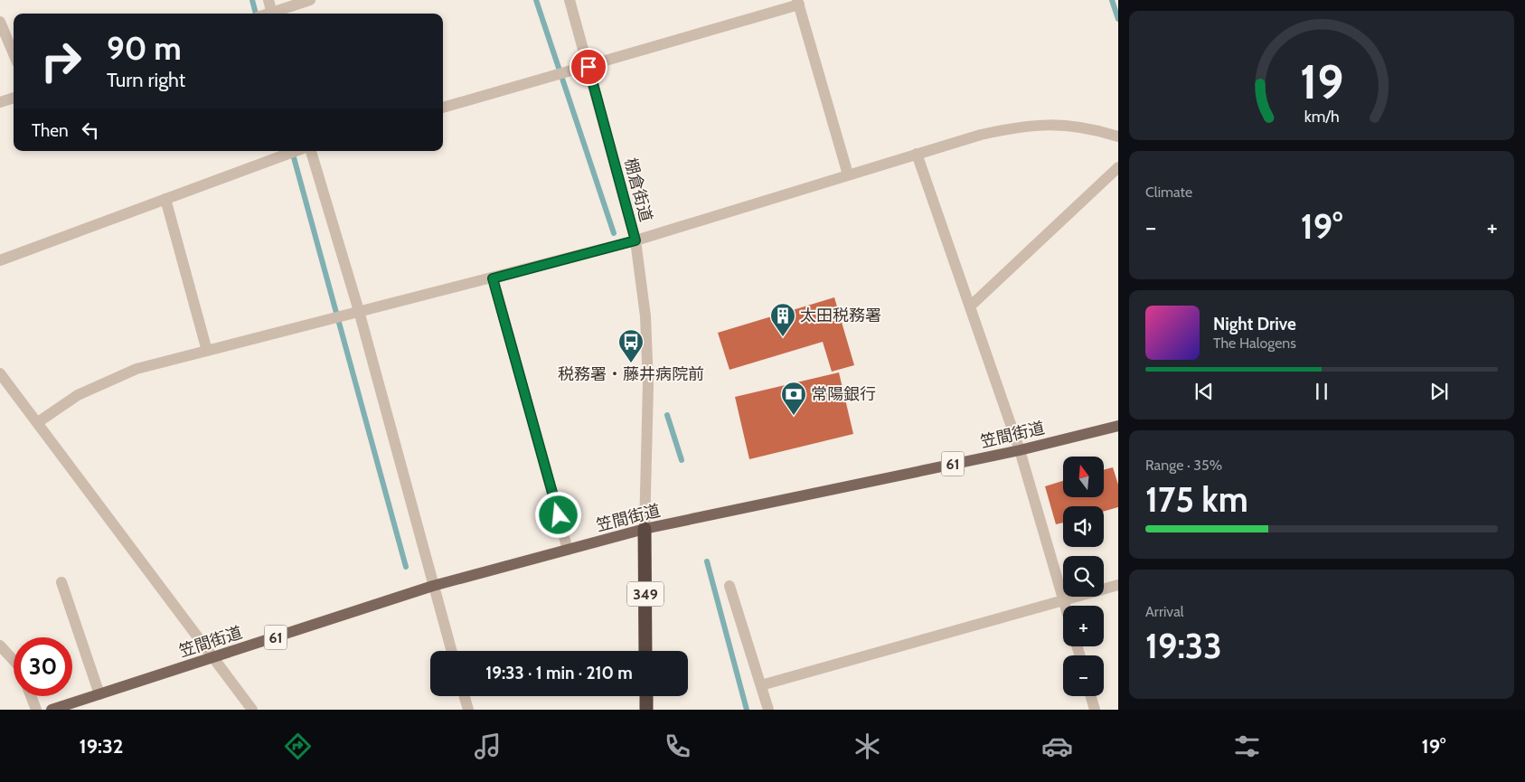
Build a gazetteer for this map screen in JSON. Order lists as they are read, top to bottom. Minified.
{"streets":{"highway":["349"],"main road":["笠間街道","61"],"street":["棚倉街道"]},"crossings":[["棚倉街道","笠間街道"],["棚倉街道","349"],["笠間街道","349"]],"places":{"building":["太田税務署"],"bus stop":["税務署・藤井病院前"],"bank":["常陽銀行"]},"north":"top","page":{"turn":["90 m","Turn right"],"then":"Then","tile":["Climate",["Range · 35%","175 km"],["Arrival","19:33"]],"heat":["−","19°","+"],"song":["Night Drive","The Halogens"],"map_buttons":["+","−"],"limit":"30","trip":"19:33 · 1 min · 210 m","tabs":["19:32","19°"],"gauge":["19","km/h"]}}
